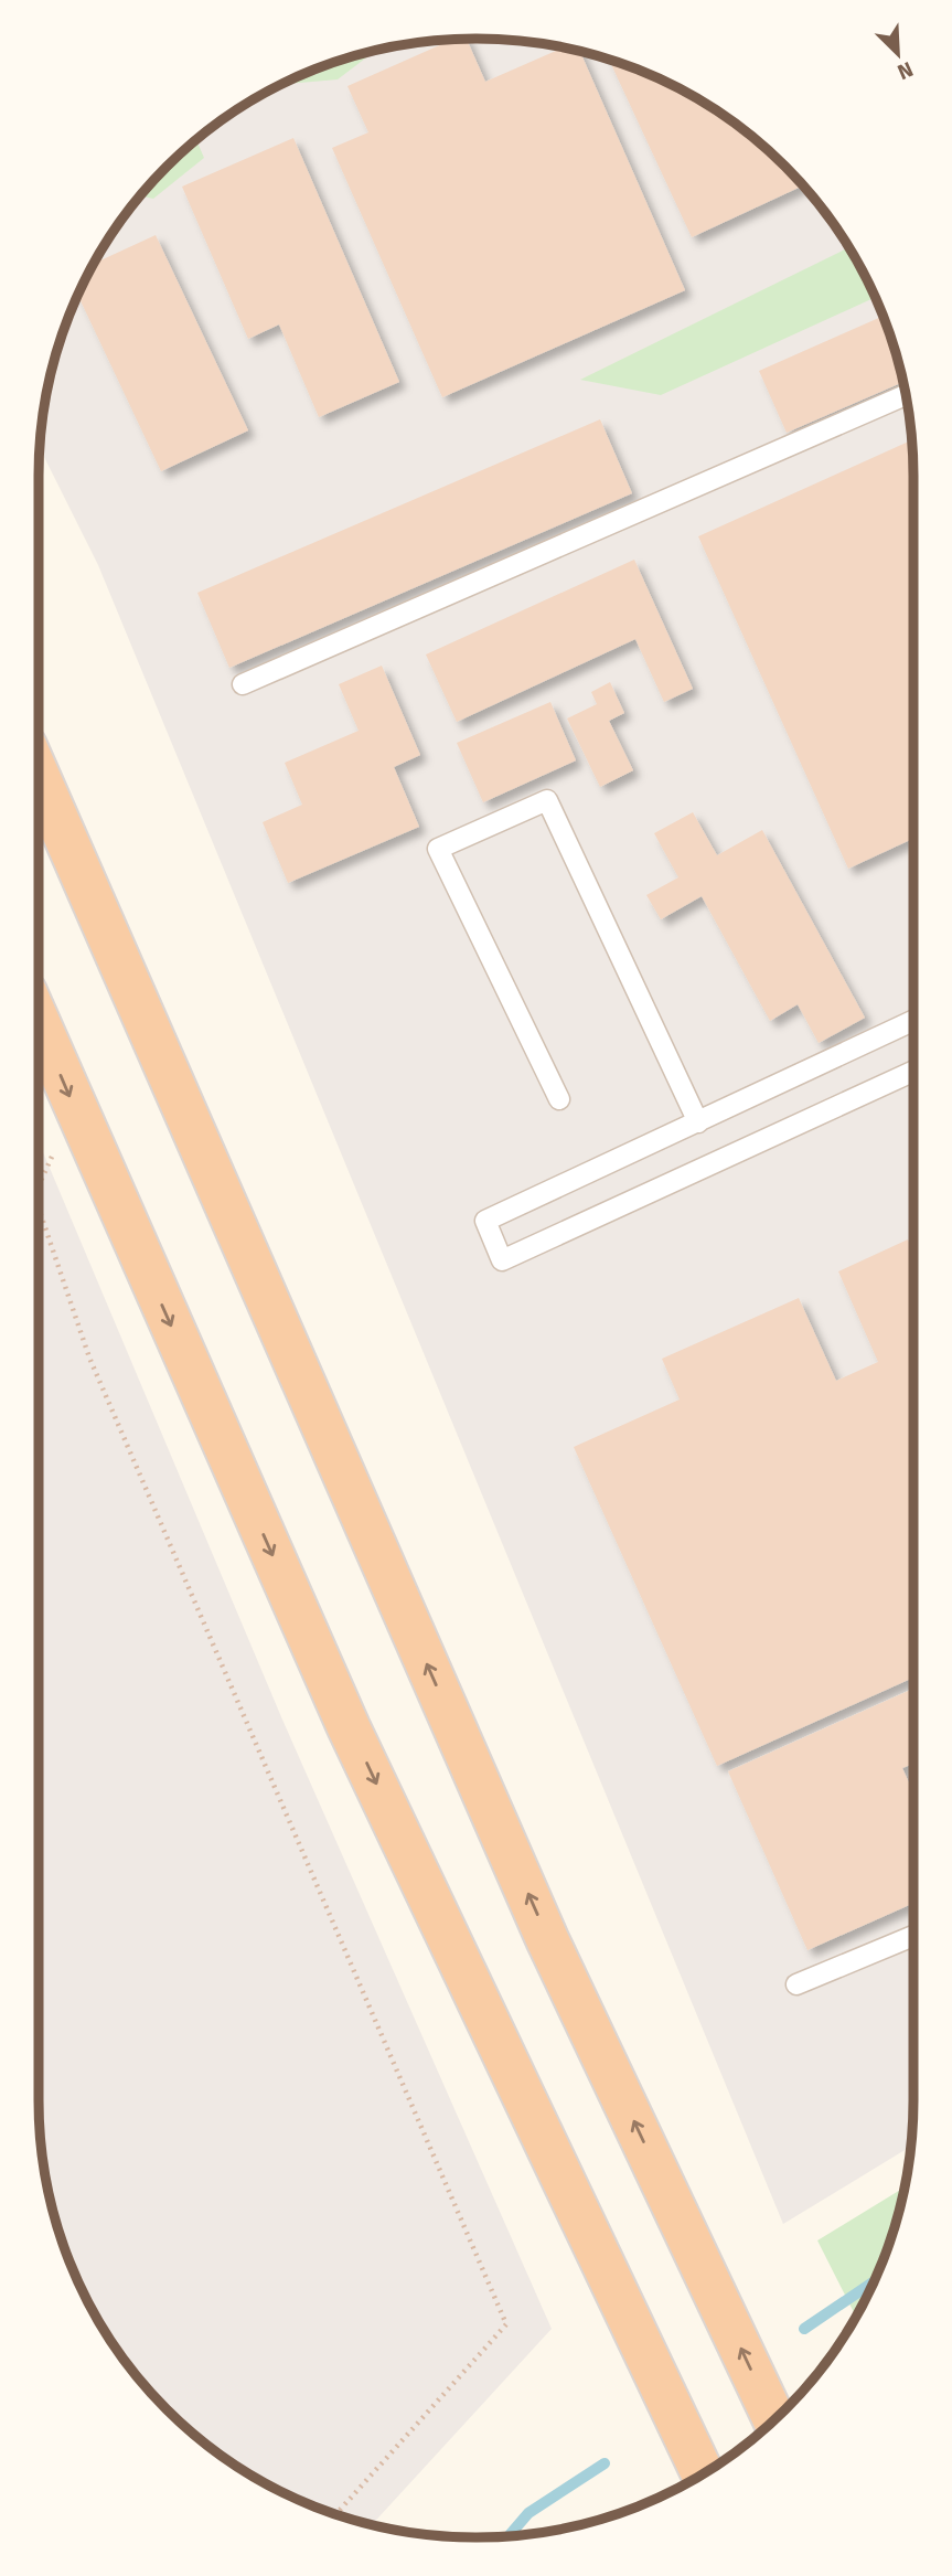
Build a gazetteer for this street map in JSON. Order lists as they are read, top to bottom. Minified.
{"north":"bottom right"}
